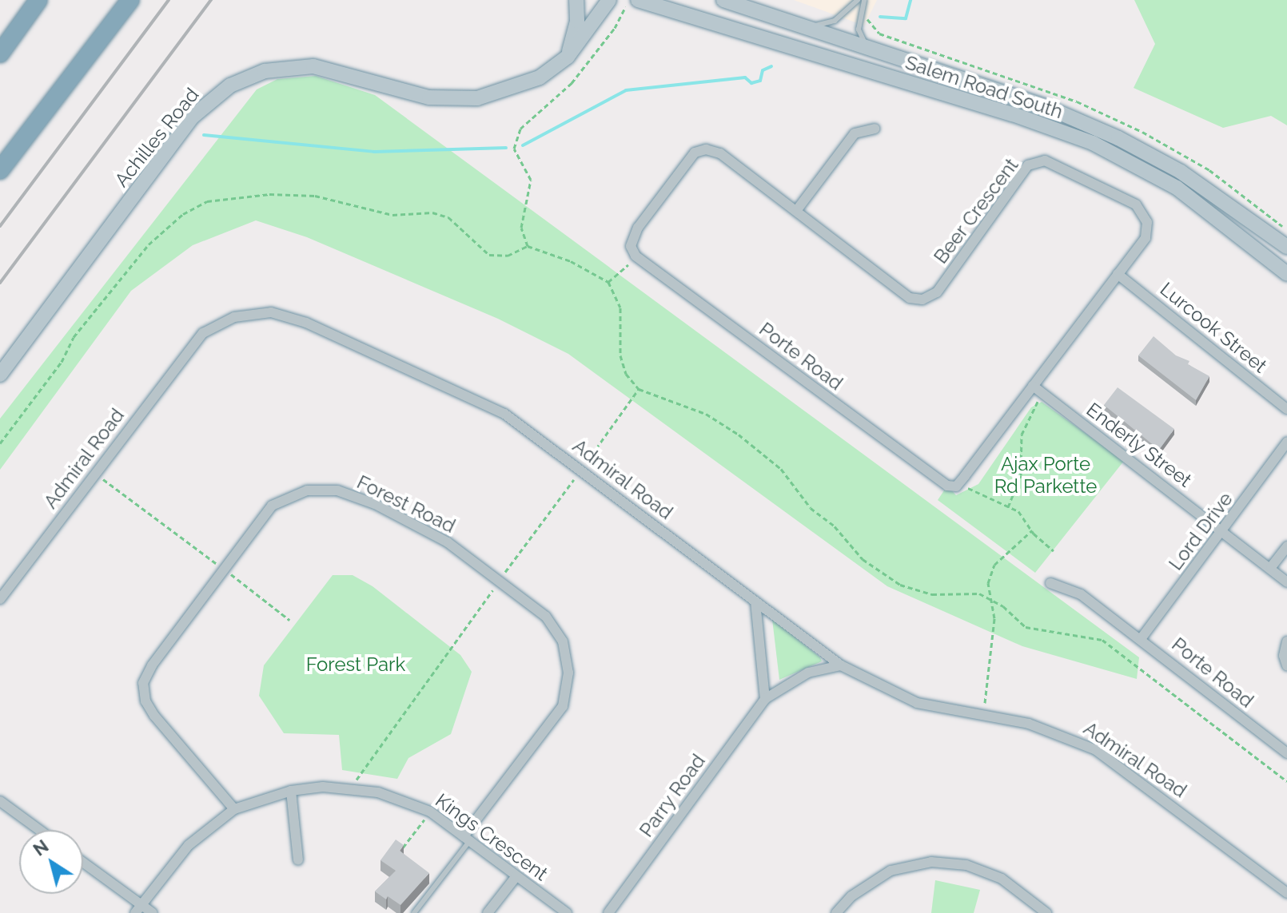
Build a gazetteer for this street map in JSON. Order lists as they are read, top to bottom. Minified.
{"streets":{"main road":["Salem Road South","Achilles Road"],"street":["Beer Crescent","Lurcook Street","Porte Road","Enderly Street","Admiral Road","Forest Road","Lord Drive","Parry Road","Kings Crescent"]},"crossings":[["Beer Crescent","Lurcook Street"],["Beer Crescent","Porte Road"],["Beer Crescent","Enderly Street"],["Porte Road","Lord Drive"],["Enderly Street","Lord Drive"],["Admiral Road","Parry Road"],["Forest Road","Kings Crescent"]],"parks":["Ajax Porte Rd Parkette","Forest Park"],"north":"top left"}
